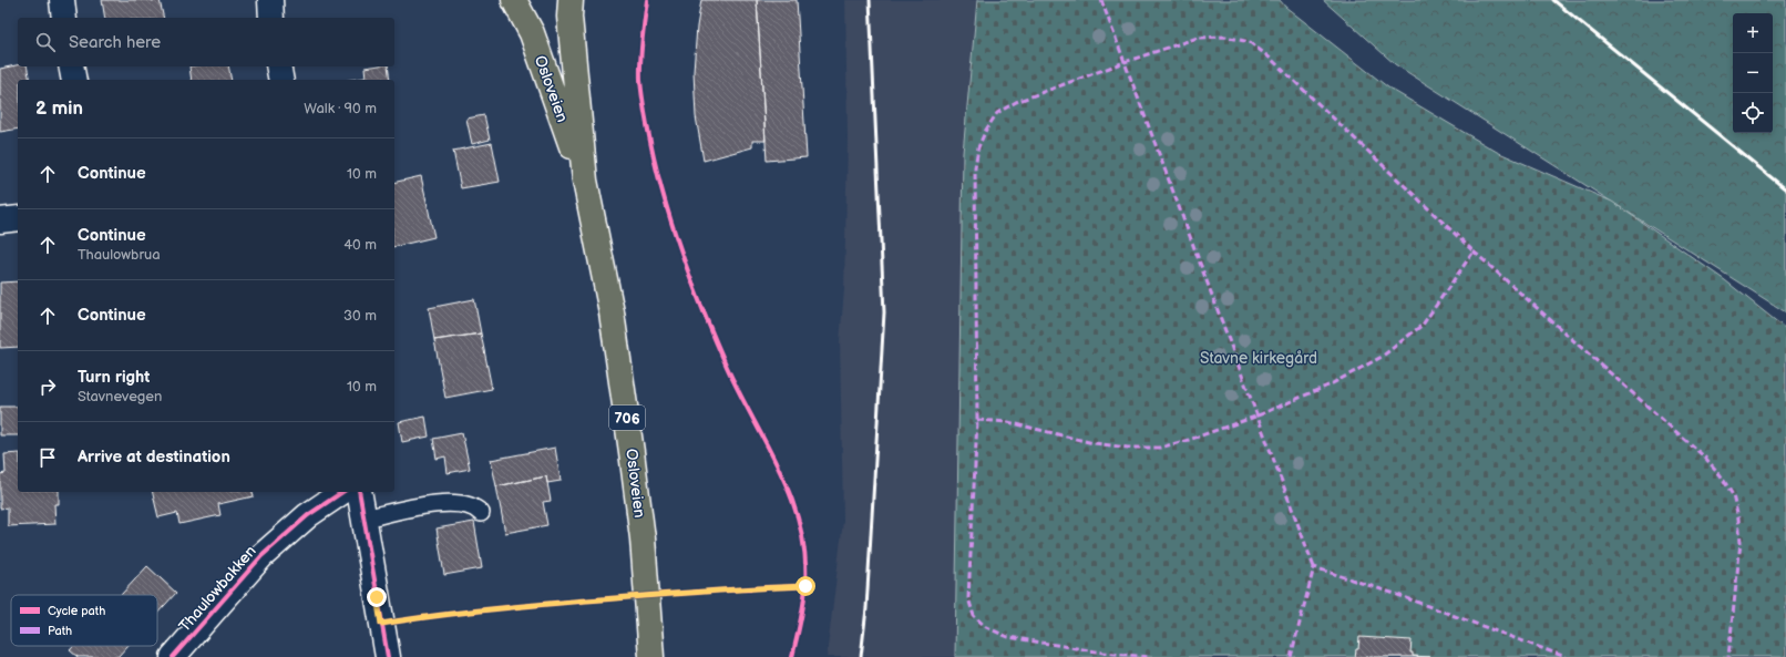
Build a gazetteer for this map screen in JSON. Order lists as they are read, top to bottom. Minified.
{"streets":{"highway":["Osloveien","706"],"street":["Thaulowbakken"]},"parks":["Stavne kirkegård"],"legend":["Cycle path","Path"],"page":{"map_buttons":["+","−"],"search":"Search here","heading":["2 min","Walk · 90 m"],"list":[["Continue","10 m"],["Continue","Thaulowbrua","40 m"],["Continue","30 m"],["Turn right","Stavnevegen","10 m"],"Arrive at destination"]}}
